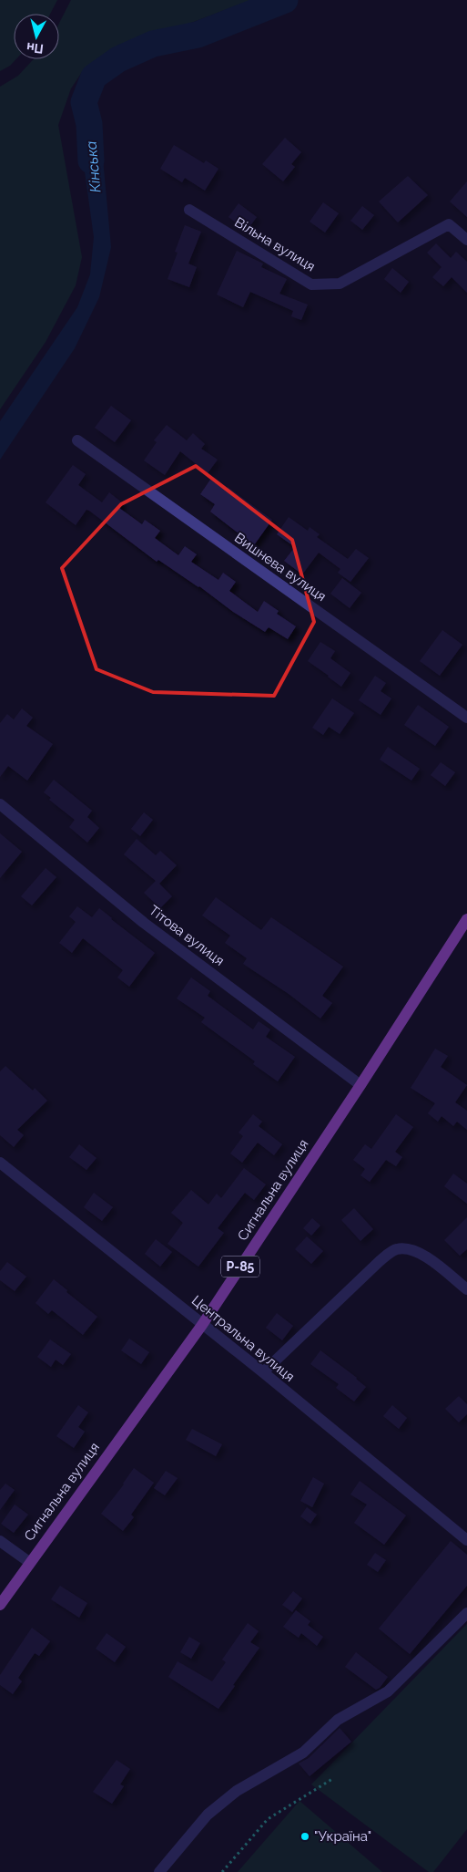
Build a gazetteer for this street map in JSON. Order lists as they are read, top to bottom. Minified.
{"streets":{"main road":["Сигнальна вулиця","Р-85"],"street":["Вільна вулиця","Вишнева вулиця","Тітова вулиця","Центральна вулиця"]},"crossings":[["Тітова вулиця","Сигнальна вулиця"],["Сигнальна вулиця","Центральна вулиця"]],"water":["Кінська"],"places":["\"Україна\""],"north":"bottom"}
